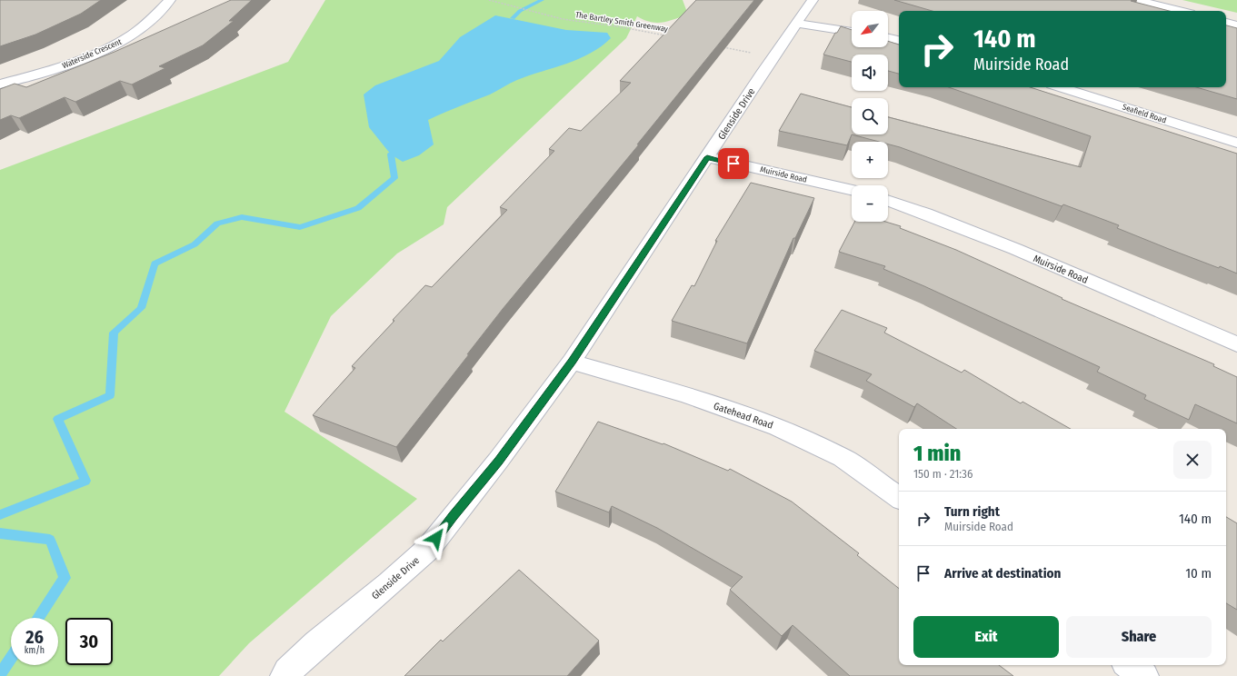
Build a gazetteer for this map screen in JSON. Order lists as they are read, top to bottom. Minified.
{"streets":{"street":["Waterside Crescent","Glenside Drive","Seafield Road","Muirside Road","Gatehead Road"],"path":["The Bartley Smith Greenway"]},"crossings":[["Glenside Drive","Muirside Road"],["Glenside Drive","Gatehead Road"]],"north":"bottom left","page":{"map_buttons":["+","−"],"turn":["140 m","Muirside Road"],"heading":["1 min","150 m · 21:36"],"list":[{"name":"Turn right","note":"Muirside Road","value":"140 m"},{"name":"Arrive at destination","value":"10 m"}],"buttons":["Exit","Share"],"speed":"26 km/h","limit":"30"}}
